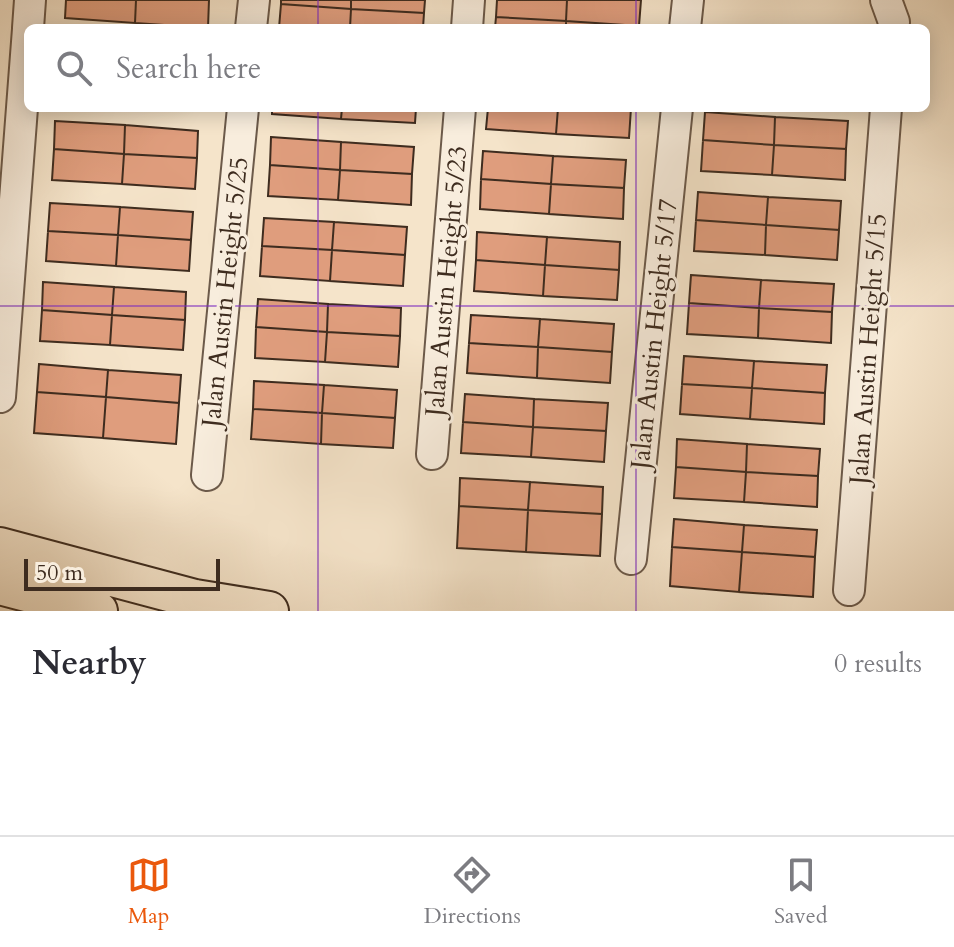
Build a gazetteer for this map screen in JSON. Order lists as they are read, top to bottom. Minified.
{"streets":{"street":["Jalan Austin Height 5/23","Jalan Austin Height 5/25","Jalan Austin Height 5/17","Jalan Austin Height 5/15"]},"scale_bar":"50 m","page":{"search":"Search here","scale":"50 m","heading":["Nearby","0 results"],"nav":["Map","Directions","Saved"]}}
